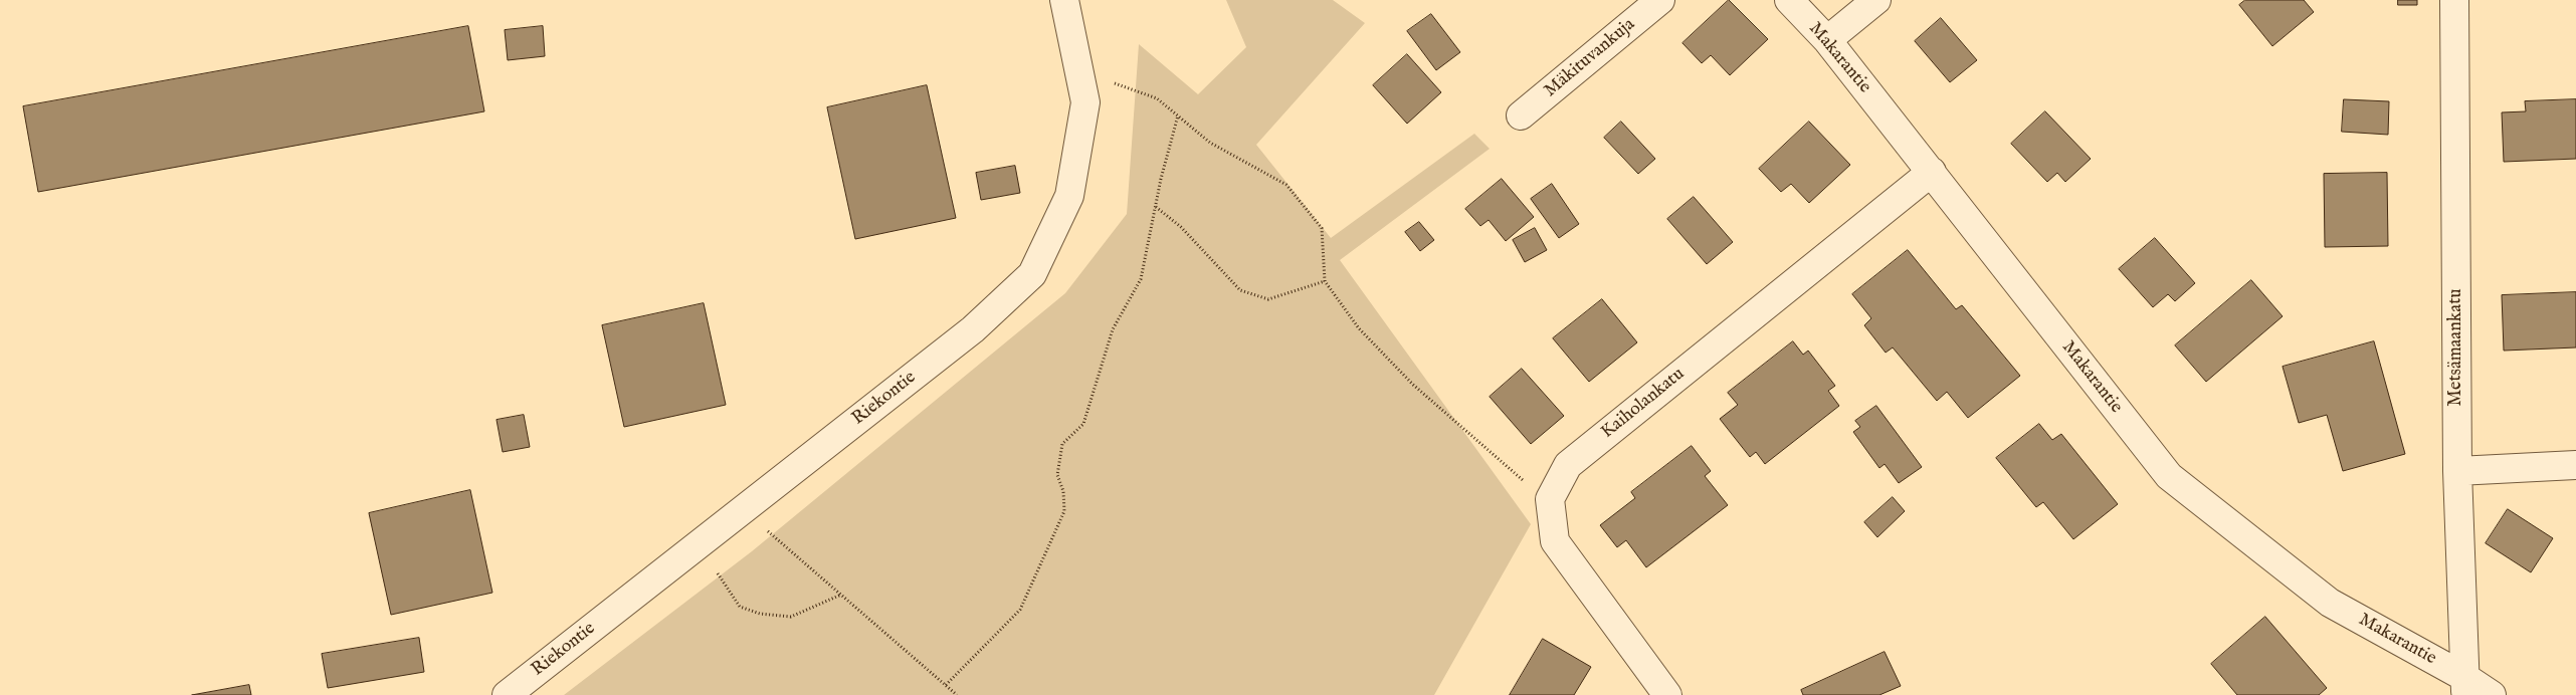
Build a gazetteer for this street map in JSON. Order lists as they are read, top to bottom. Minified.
{"streets":{"street":["Mäkituvankuja","Makarantie","Metsämaankatu","Riekontie","Kaiholankatu"]},"crossings":[["Makarantie","Metsämaankatu"],["Makarantie","Kaiholankatu"]]}
